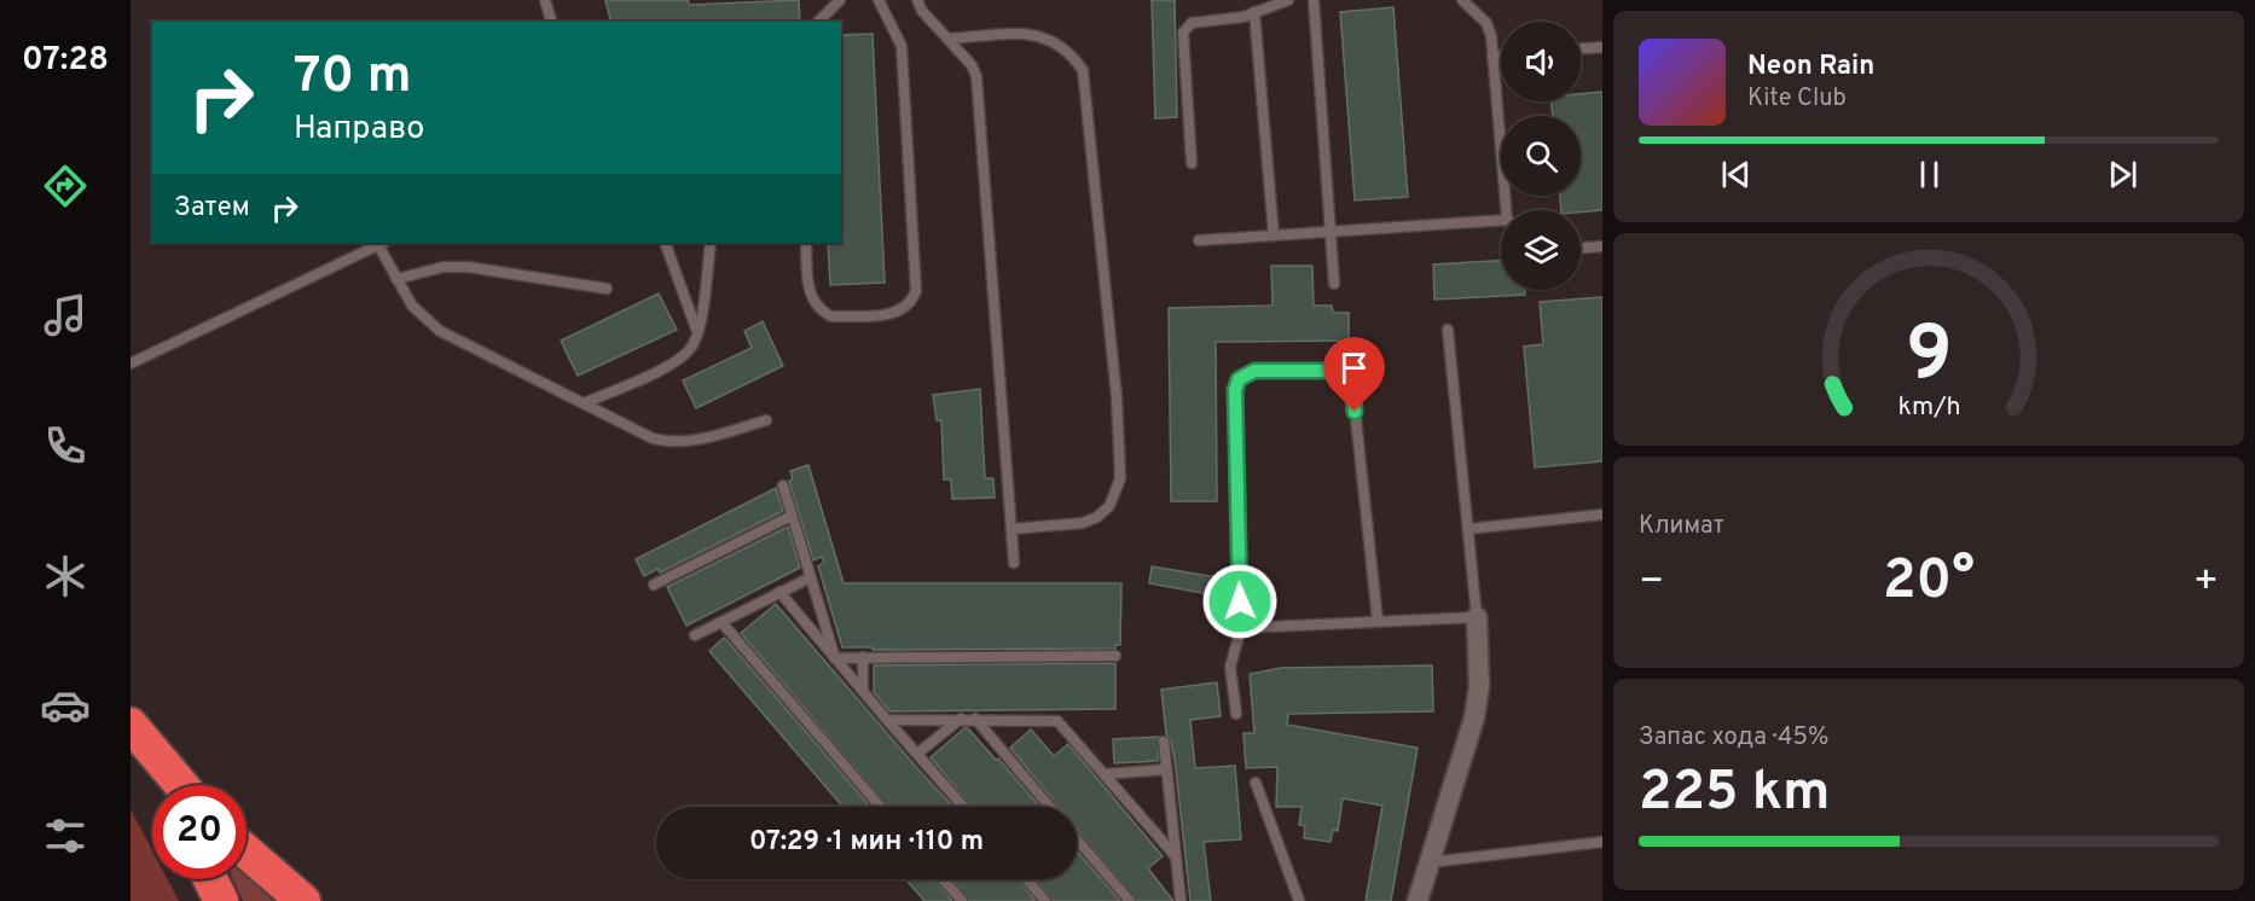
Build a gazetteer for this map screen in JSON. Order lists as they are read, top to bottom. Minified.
{"page":{"tabs":"07:28","turn":["70 m","Направо"],"song":["Neon Rain","Kite Club"],"then":"Затем","tile":["Климат",["Запас хода · 45%","225 km"]],"heat":["−","20°","+"],"limit":"20","trip":"07:29 · 1 мин · 110 m","gauge":["9","km/h"]}}
